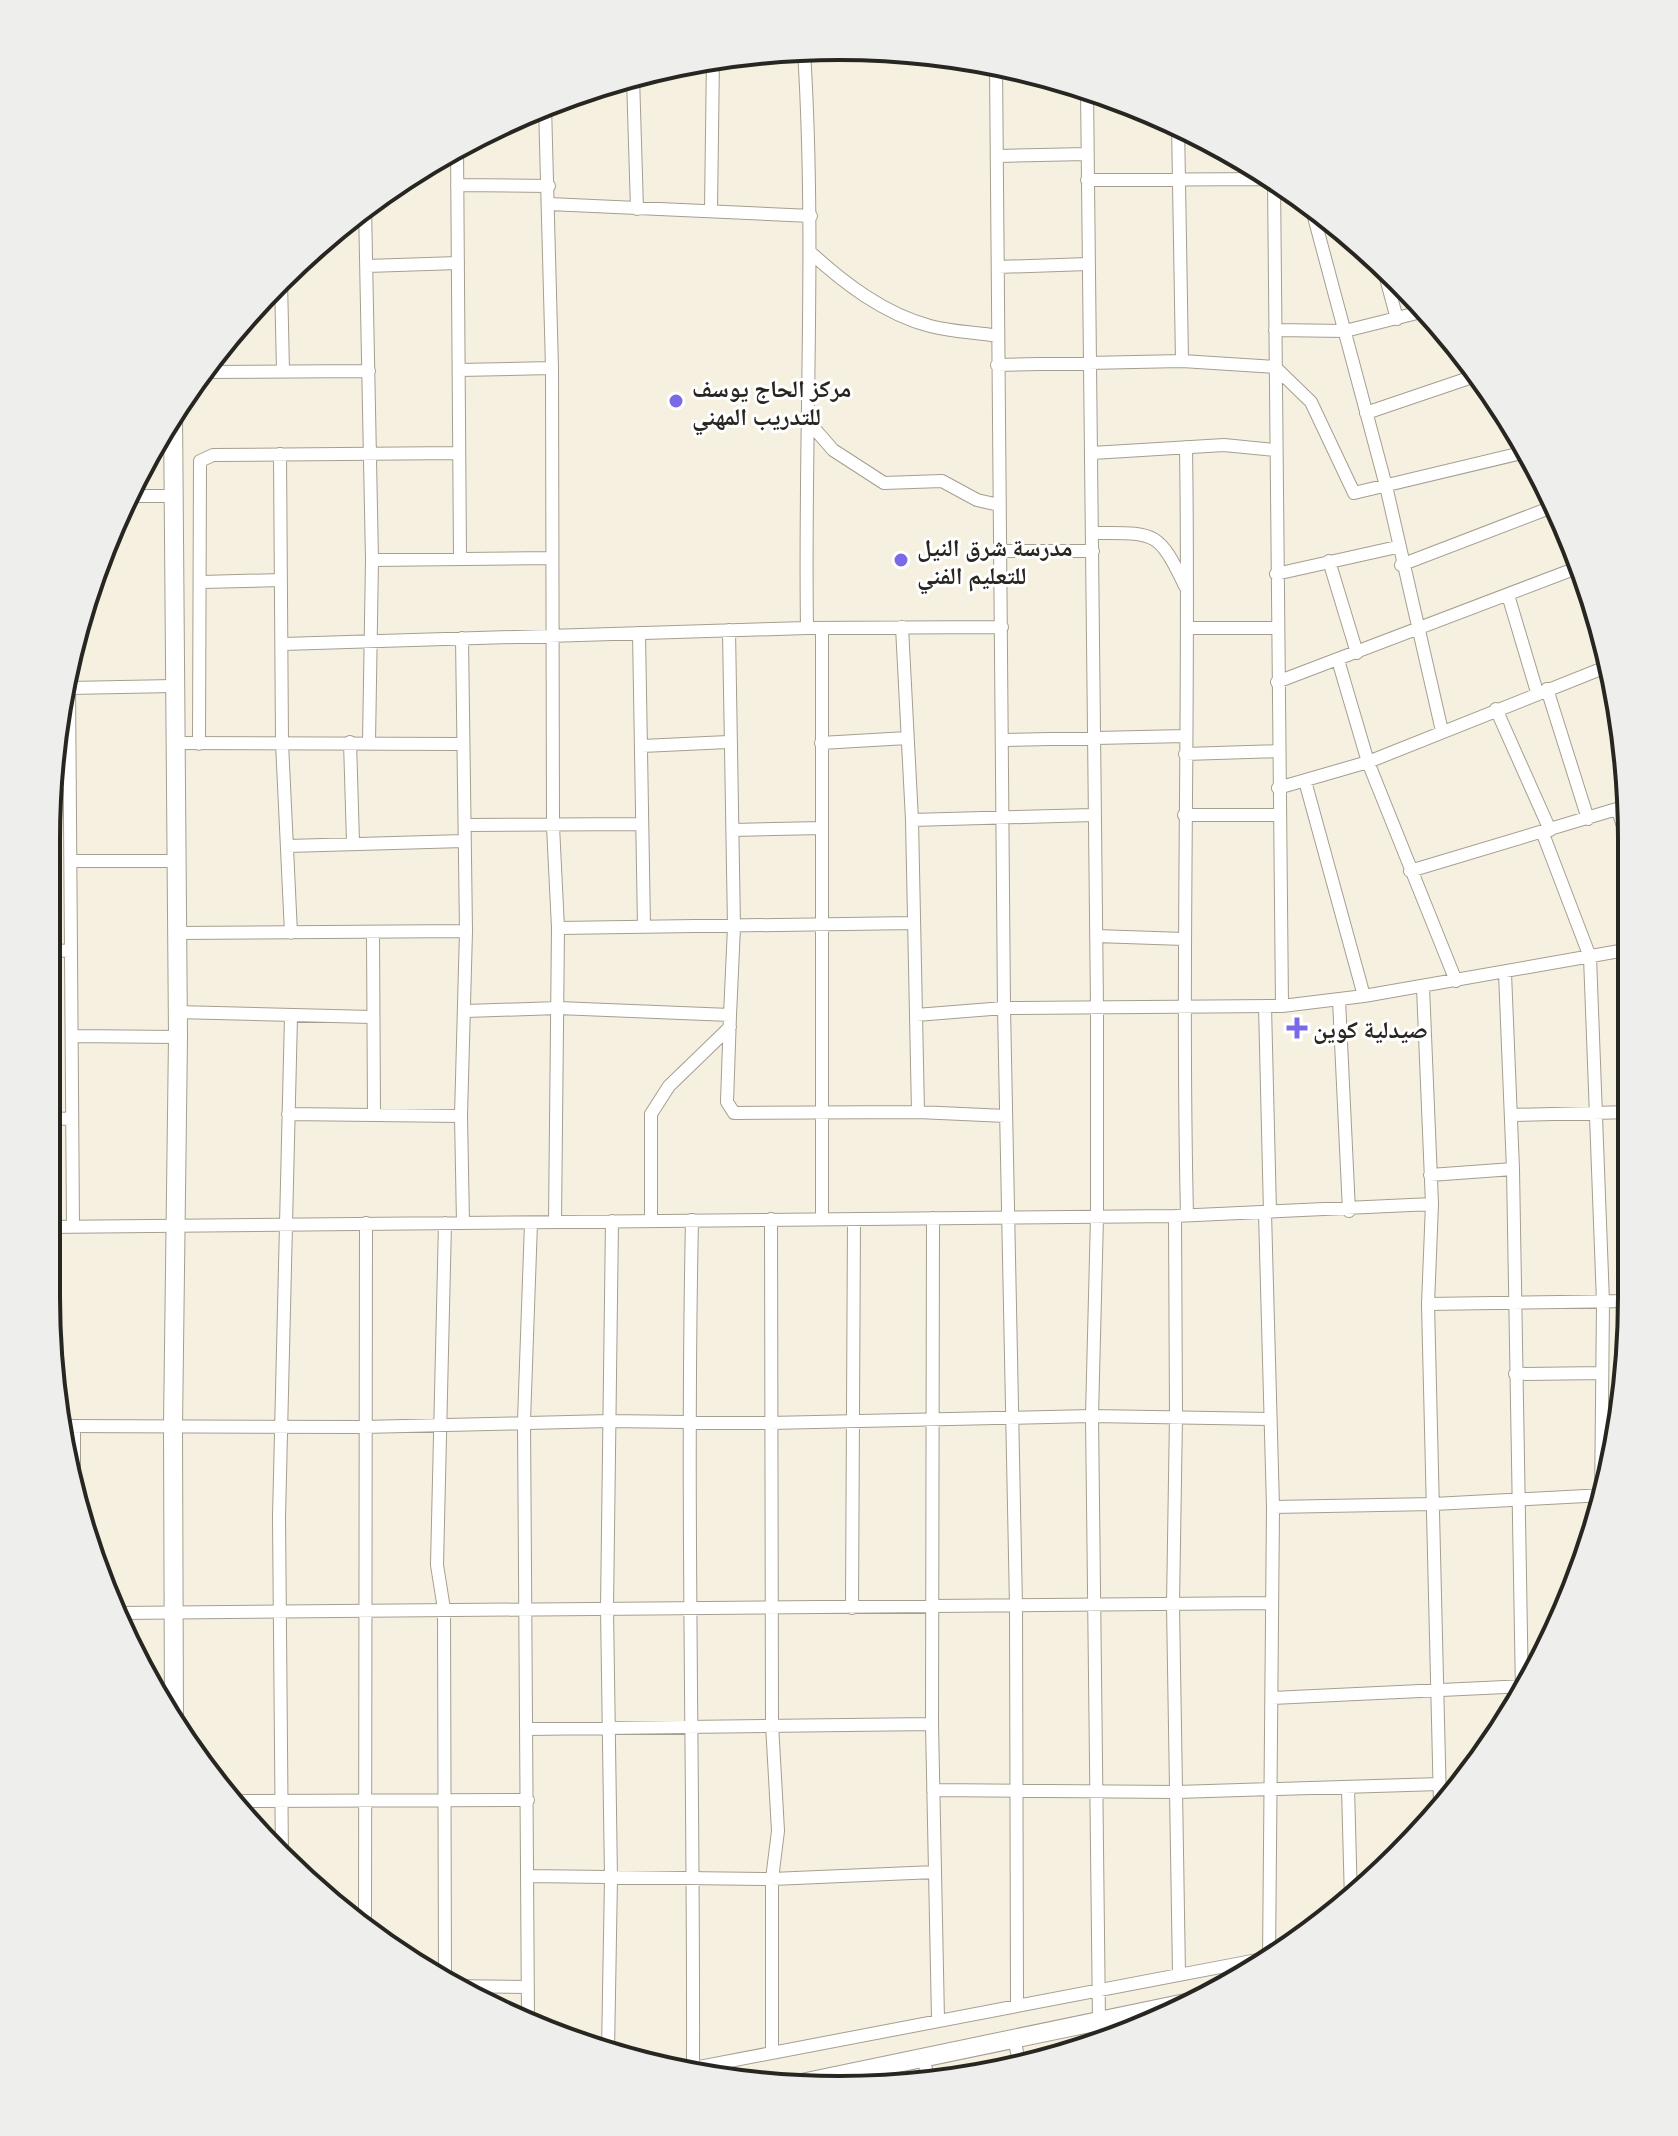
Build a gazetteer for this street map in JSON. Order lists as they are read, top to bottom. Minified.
{"places":{"other":["مركز الحاج يوسف للتدريب المهني","مدرسة شرق النيل للتعليم الفني"],"health":["صيدلية كوين"]}}
